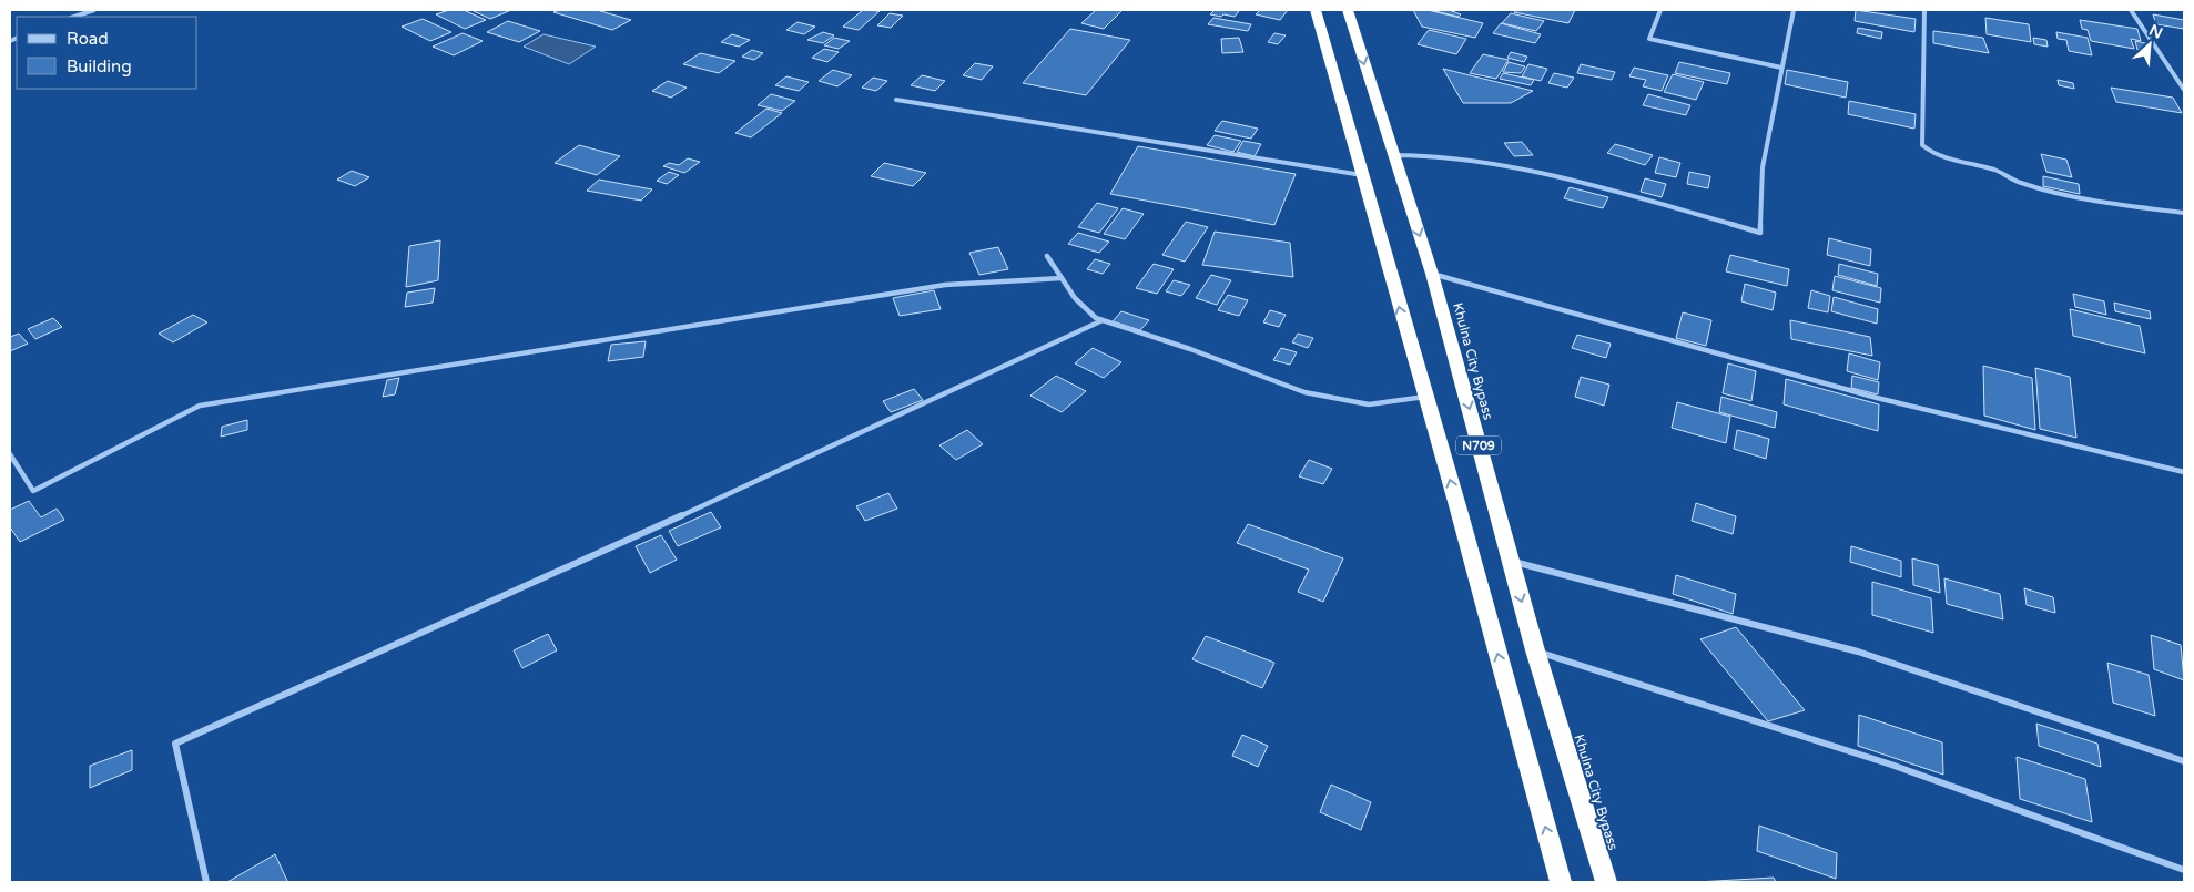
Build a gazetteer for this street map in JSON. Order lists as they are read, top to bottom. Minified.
{"streets":{"highway":["Khulna City Bypass","N709"]},"legend":["Road","Building"],"north":"top right"}
